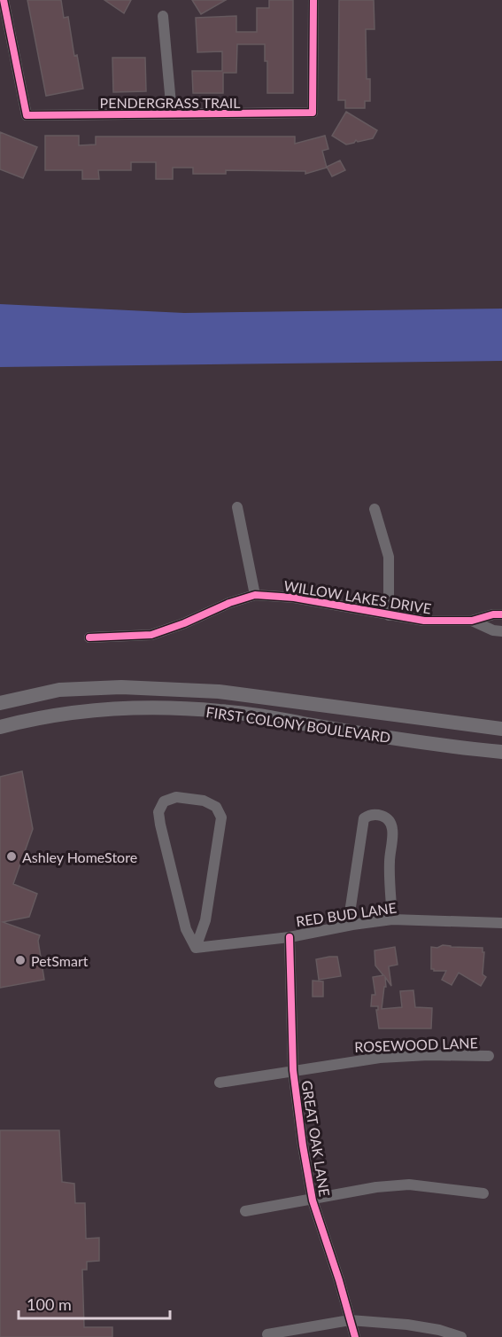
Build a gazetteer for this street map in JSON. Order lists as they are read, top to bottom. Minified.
{"streets":{"main road":["FIRST COLONY BOULEVARD"],"street":["PENDERGRASS TRAIL","WILLOW LAKES DRIVE","RED BUD LANE","ROSEWOOD LANE","GREAT OAK LANE"]},"crossings":[["RED BUD LANE","GREAT OAK LANE"],["ROSEWOOD LANE","GREAT OAK LANE"]],"places":["Ashley HomeStore","PetSmart"],"scale_bar":"100 m"}
